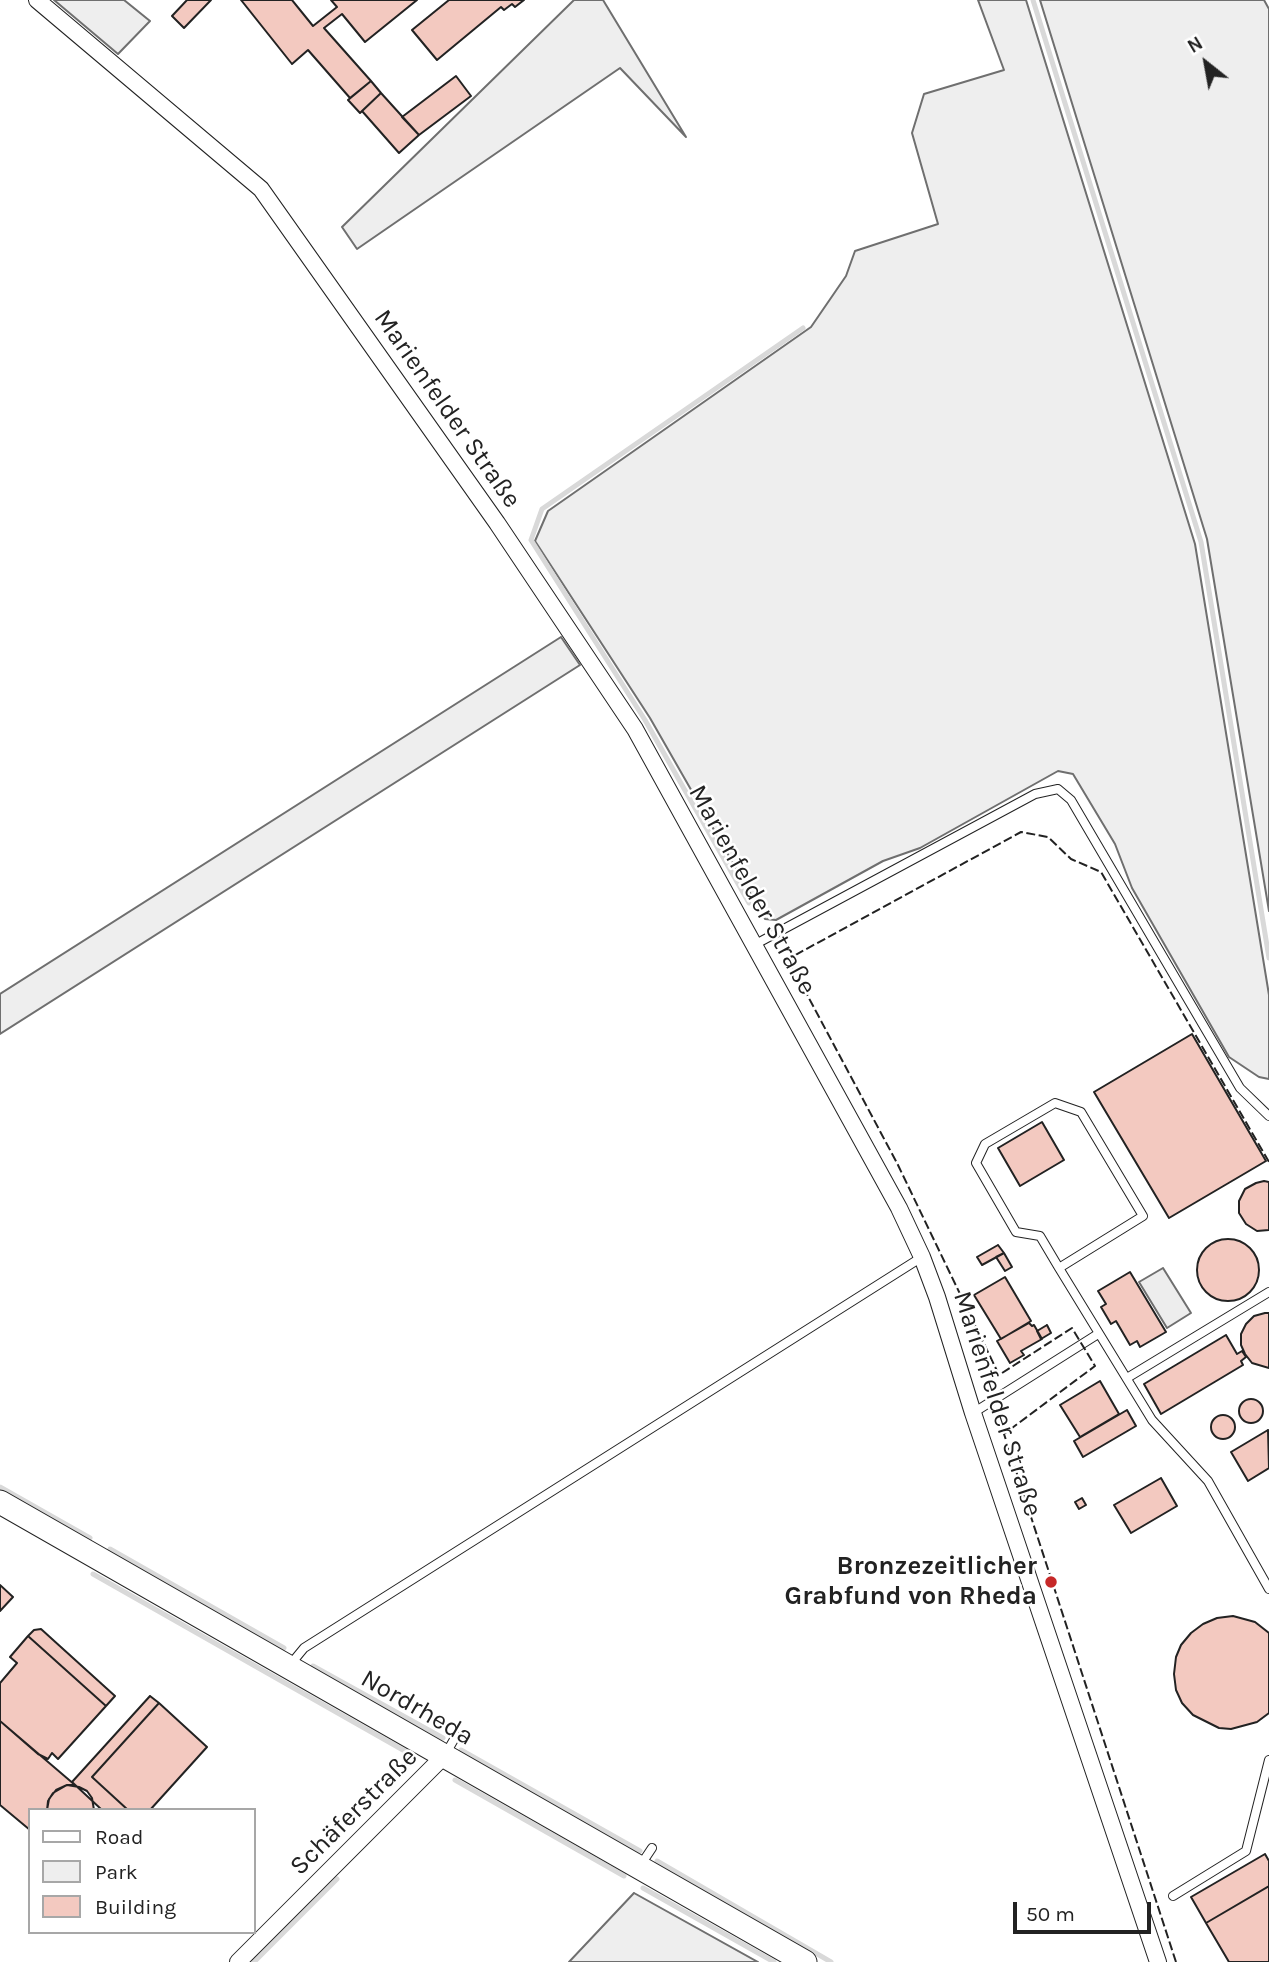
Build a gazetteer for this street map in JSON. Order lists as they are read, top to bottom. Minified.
{"streets":{"main road":["Nordrheda"],"street":["Marienfelder Straße","Schäferstraße"]},"crossings":[["Nordrheda","Schäferstraße"]],"places":["Bronzezeitlicher Grabfund von Rheda"],"legend":["Road","Park","Building"],"scale_bar":"50 m","north":"top left"}
